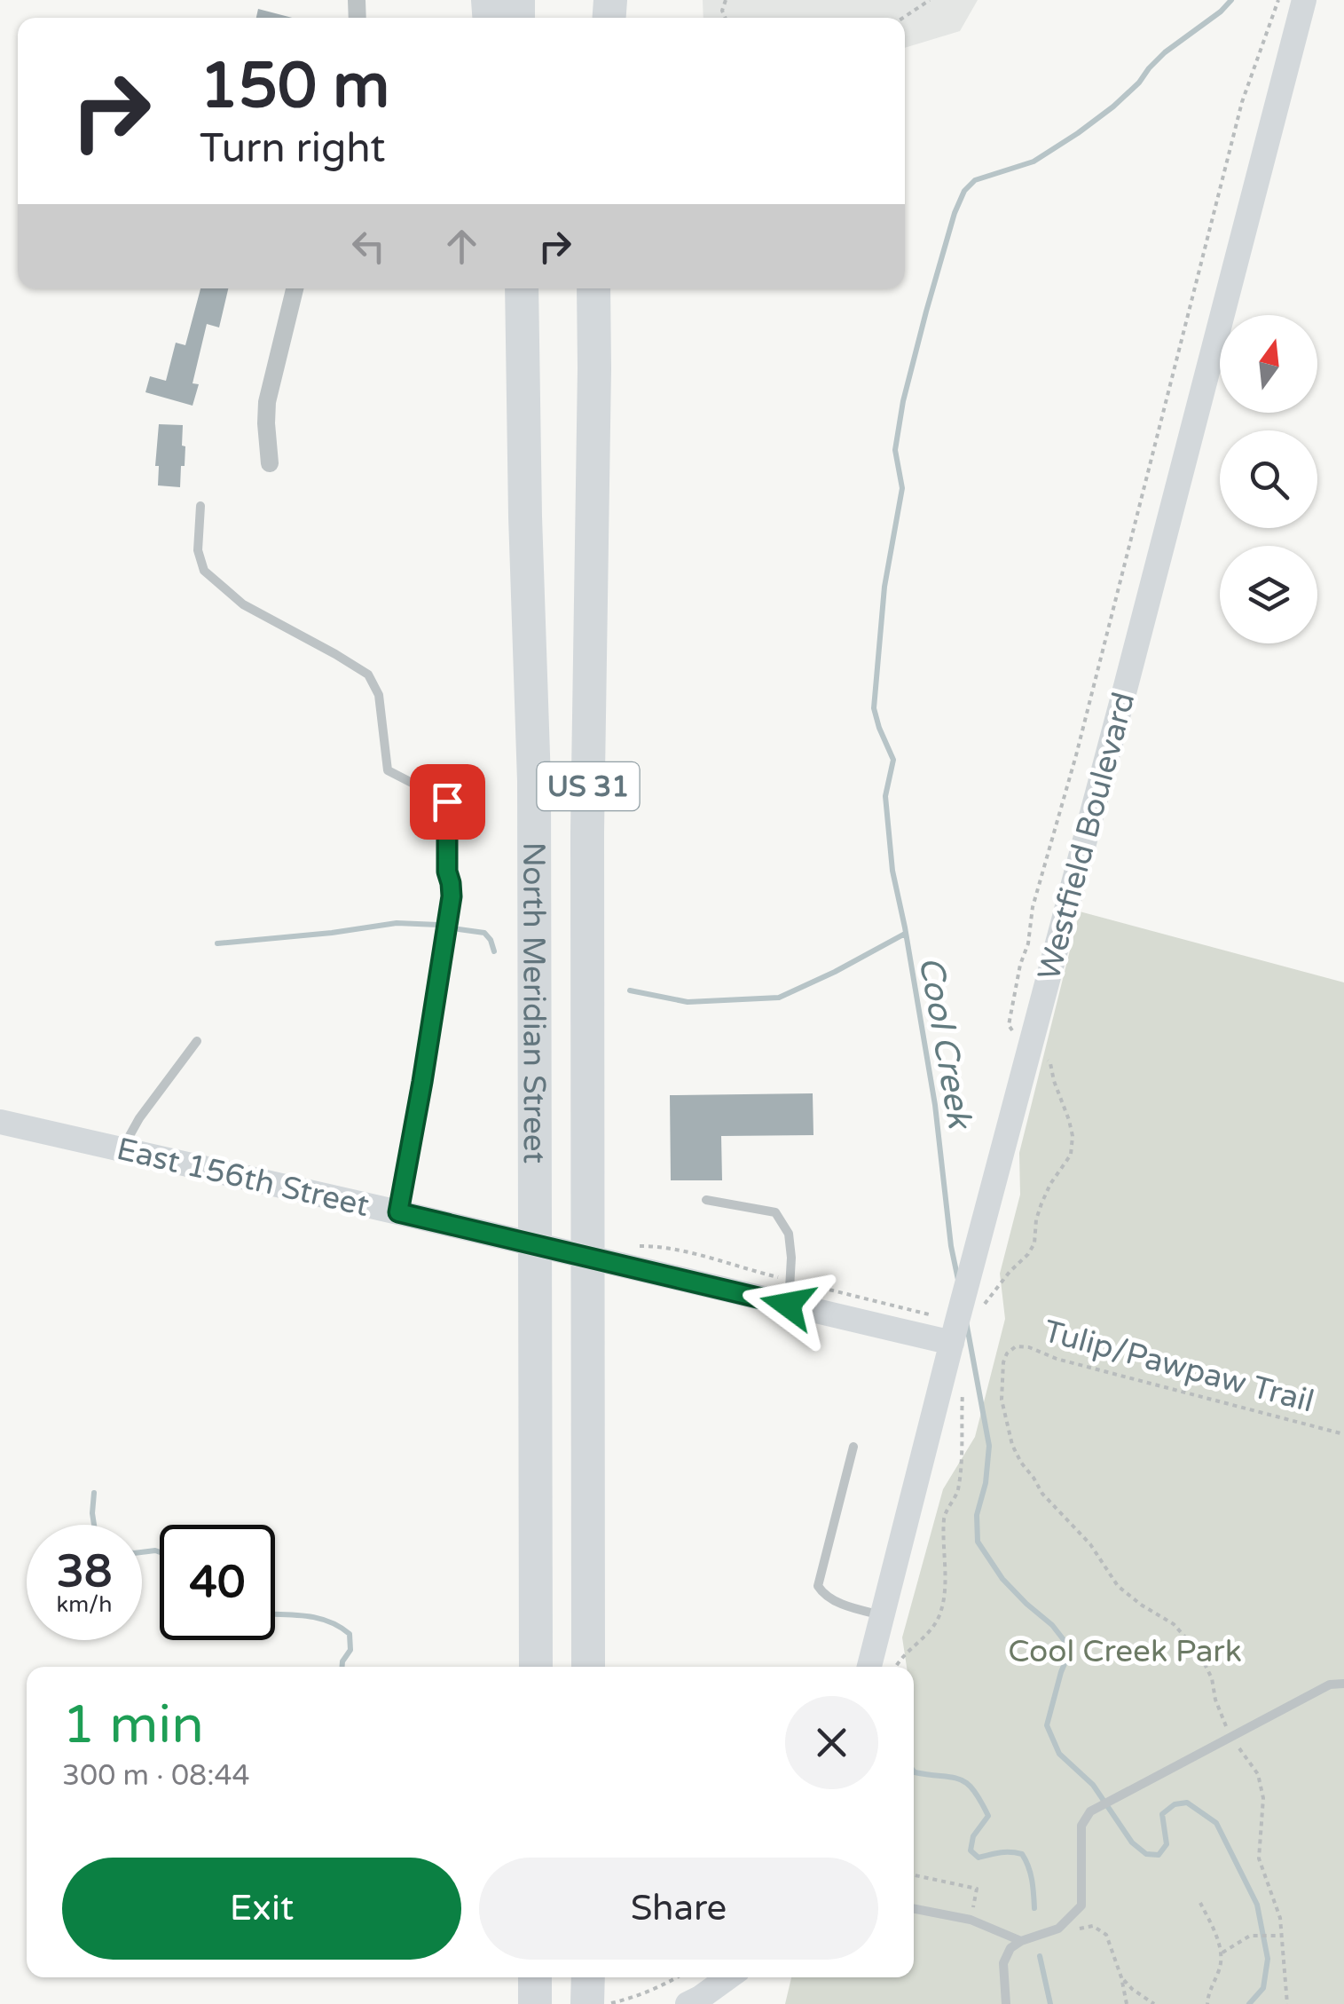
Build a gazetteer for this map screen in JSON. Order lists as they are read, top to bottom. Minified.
{"streets":{"highway":["US 31","North Meridian Street"],"street":["Westfield Boulevard","East 156th Street"],"path":["Tulip/Pawpaw Trail"]},"crossings":[["Westfield Boulevard","East 156th Street"]],"water":["Cool Creek"],"parks":["Cool Creek Park"],"north":"top","page":{"turn":["150 m","Turn right"],"speed":"38 km/h","limit":"40","heading":["1 min","300 m · 08:44"],"buttons":["Exit","Share"]}}
